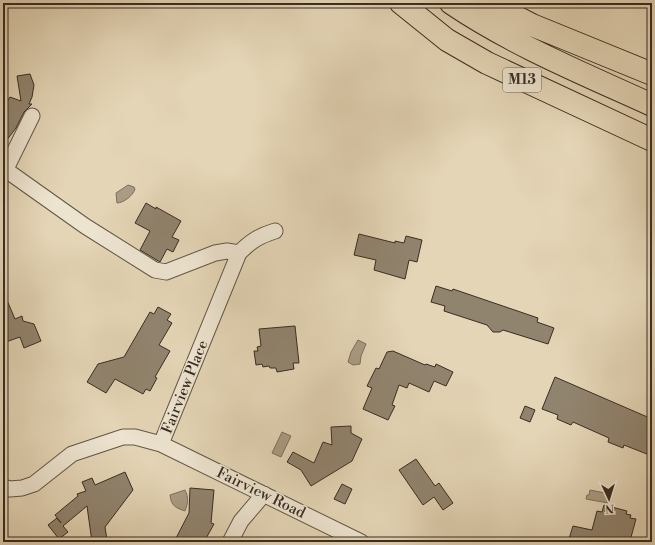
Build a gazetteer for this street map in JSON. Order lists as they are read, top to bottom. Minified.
{"streets":{"highway":["M13"],"street":["Fairview Place","Fairview Road"]},"crossings":[["Fairview Place","Fairview Road"]],"north":"bottom"}
